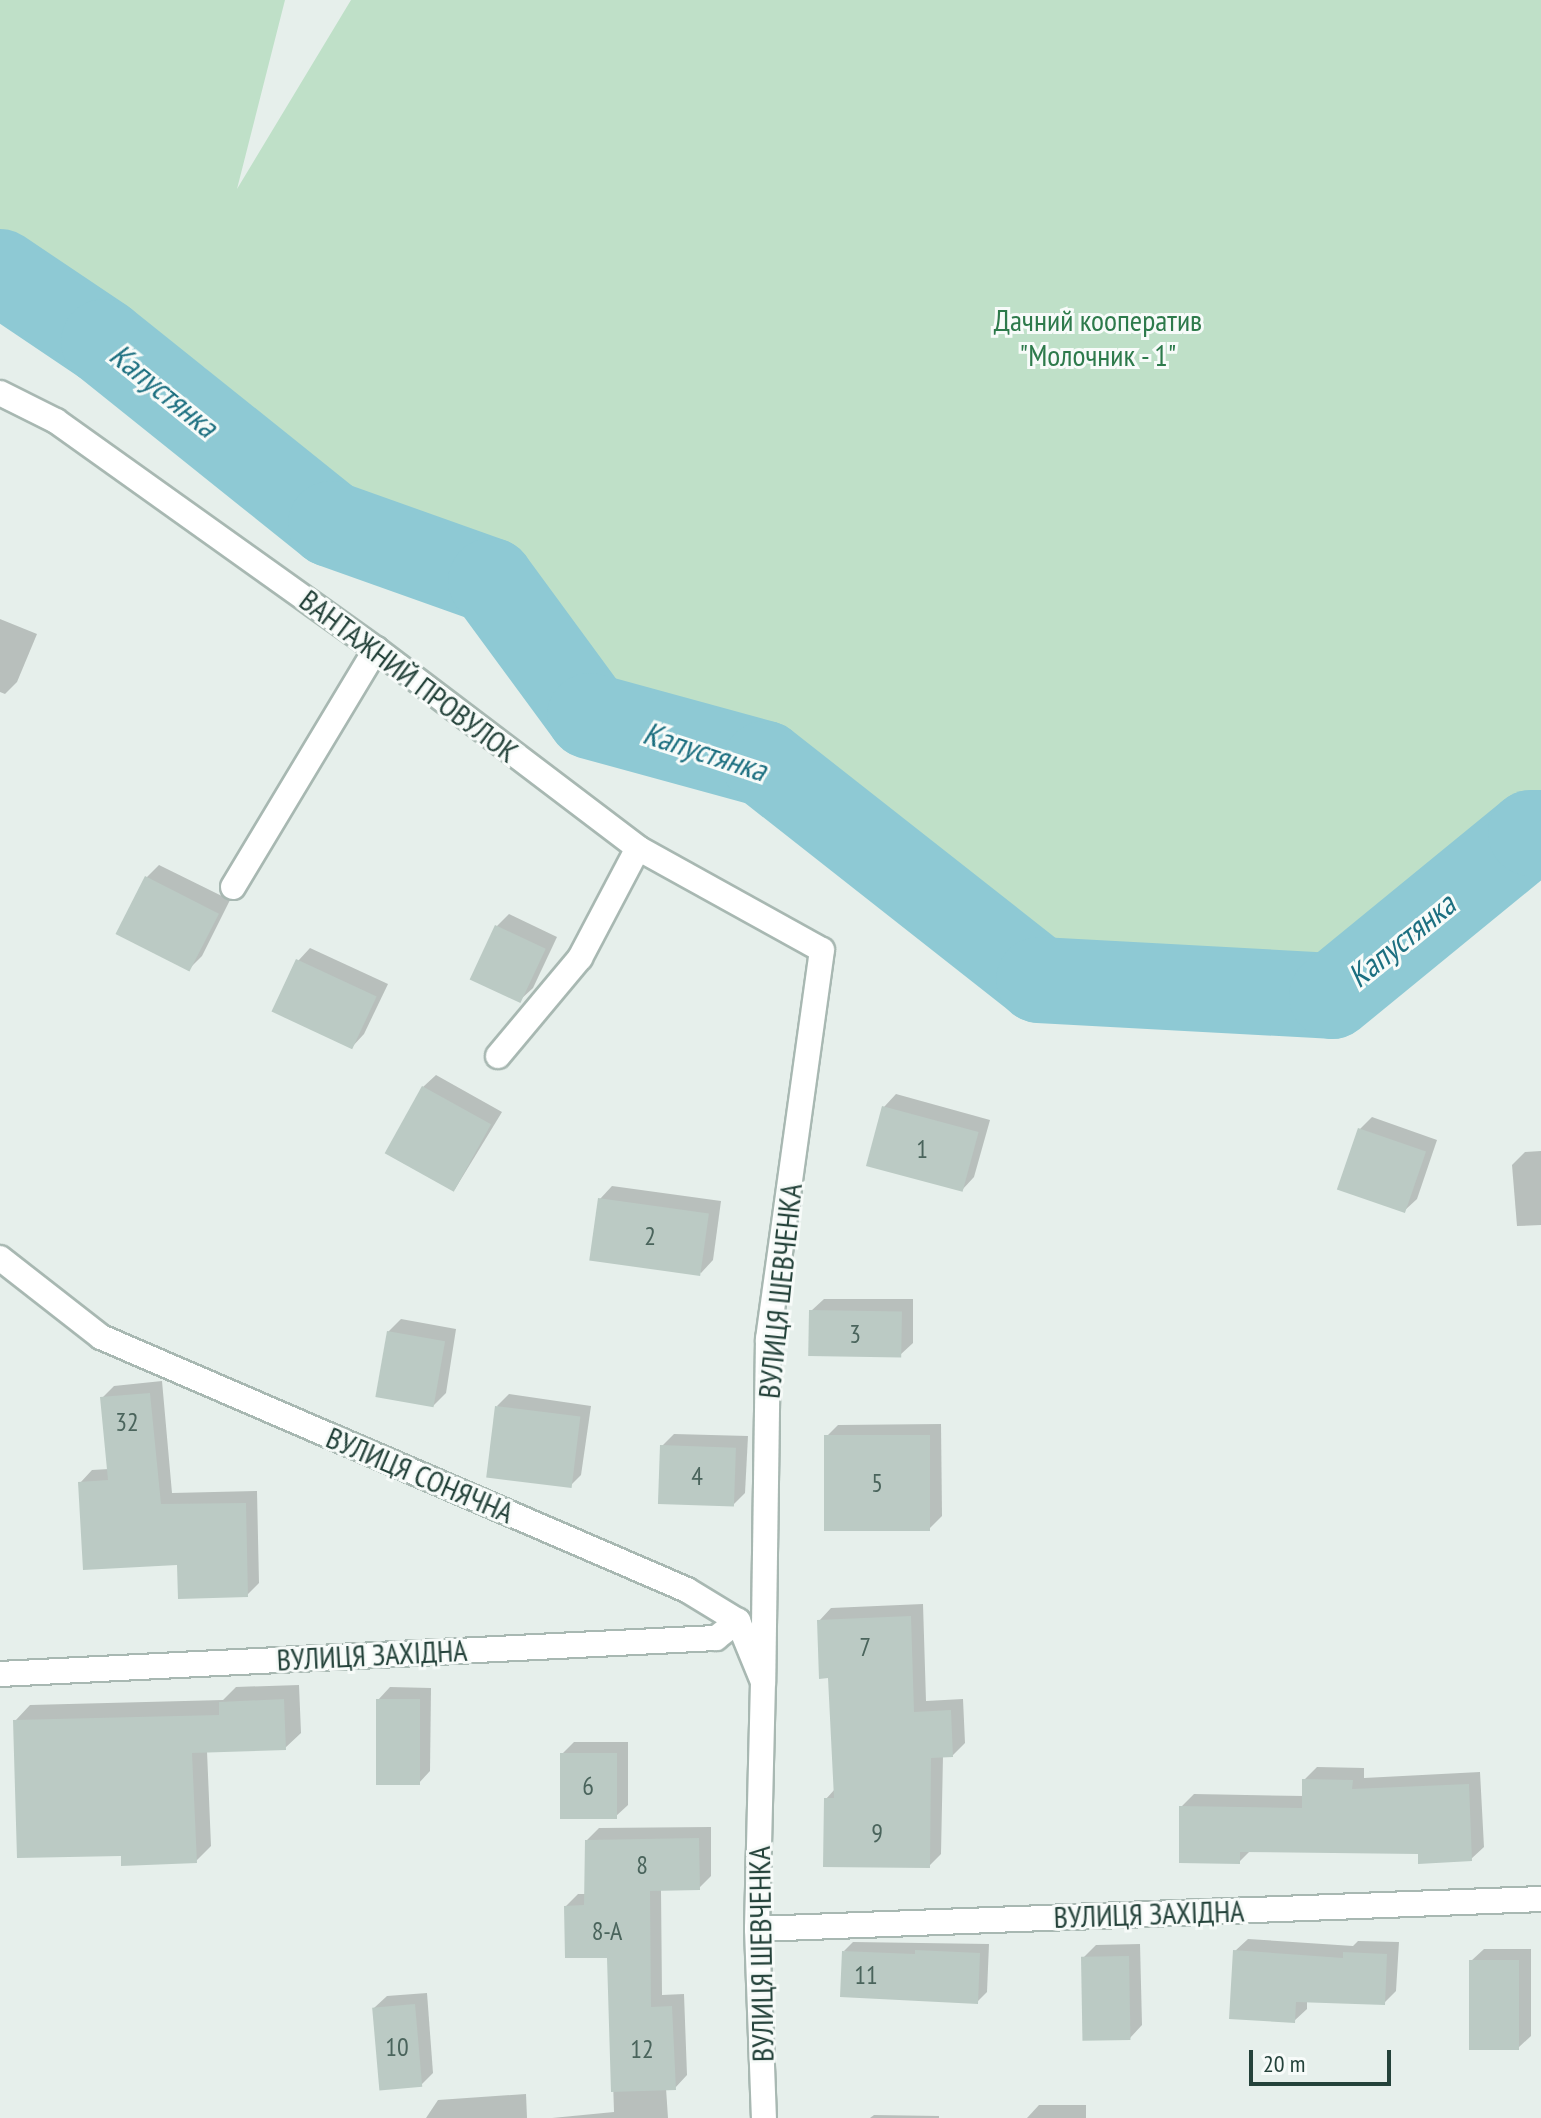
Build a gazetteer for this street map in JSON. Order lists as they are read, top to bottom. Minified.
{"streets":{"street":["ВАНТАЖНИЙ ПРОВУЛОК","ВУЛИЦЯ ШЕВЧЕНКА","ВУЛИЦЯ СОНЯЧНА","ВУЛИЦЯ ЗАХІДНА"]},"crossings":[["ВАНТАЖНИЙ ПРОВУЛОК","ВУЛИЦЯ ШЕВЧЕНКА"],["ВУЛИЦЯ ШЕВЧЕНКА","ВУЛИЦЯ ЗАХІДНА"],["ВУЛИЦЯ СОНЯЧНА","ВУЛИЦЯ ЗАХІДНА"]],"water":["Капустянка"],"parks":["Дачний кооператив \"Молочник - 1\""],"house_numbers":["1","2","3","32","4","5","7","6","9","8","8-А","11","10","12"],"scale_bar":"20 m"}
